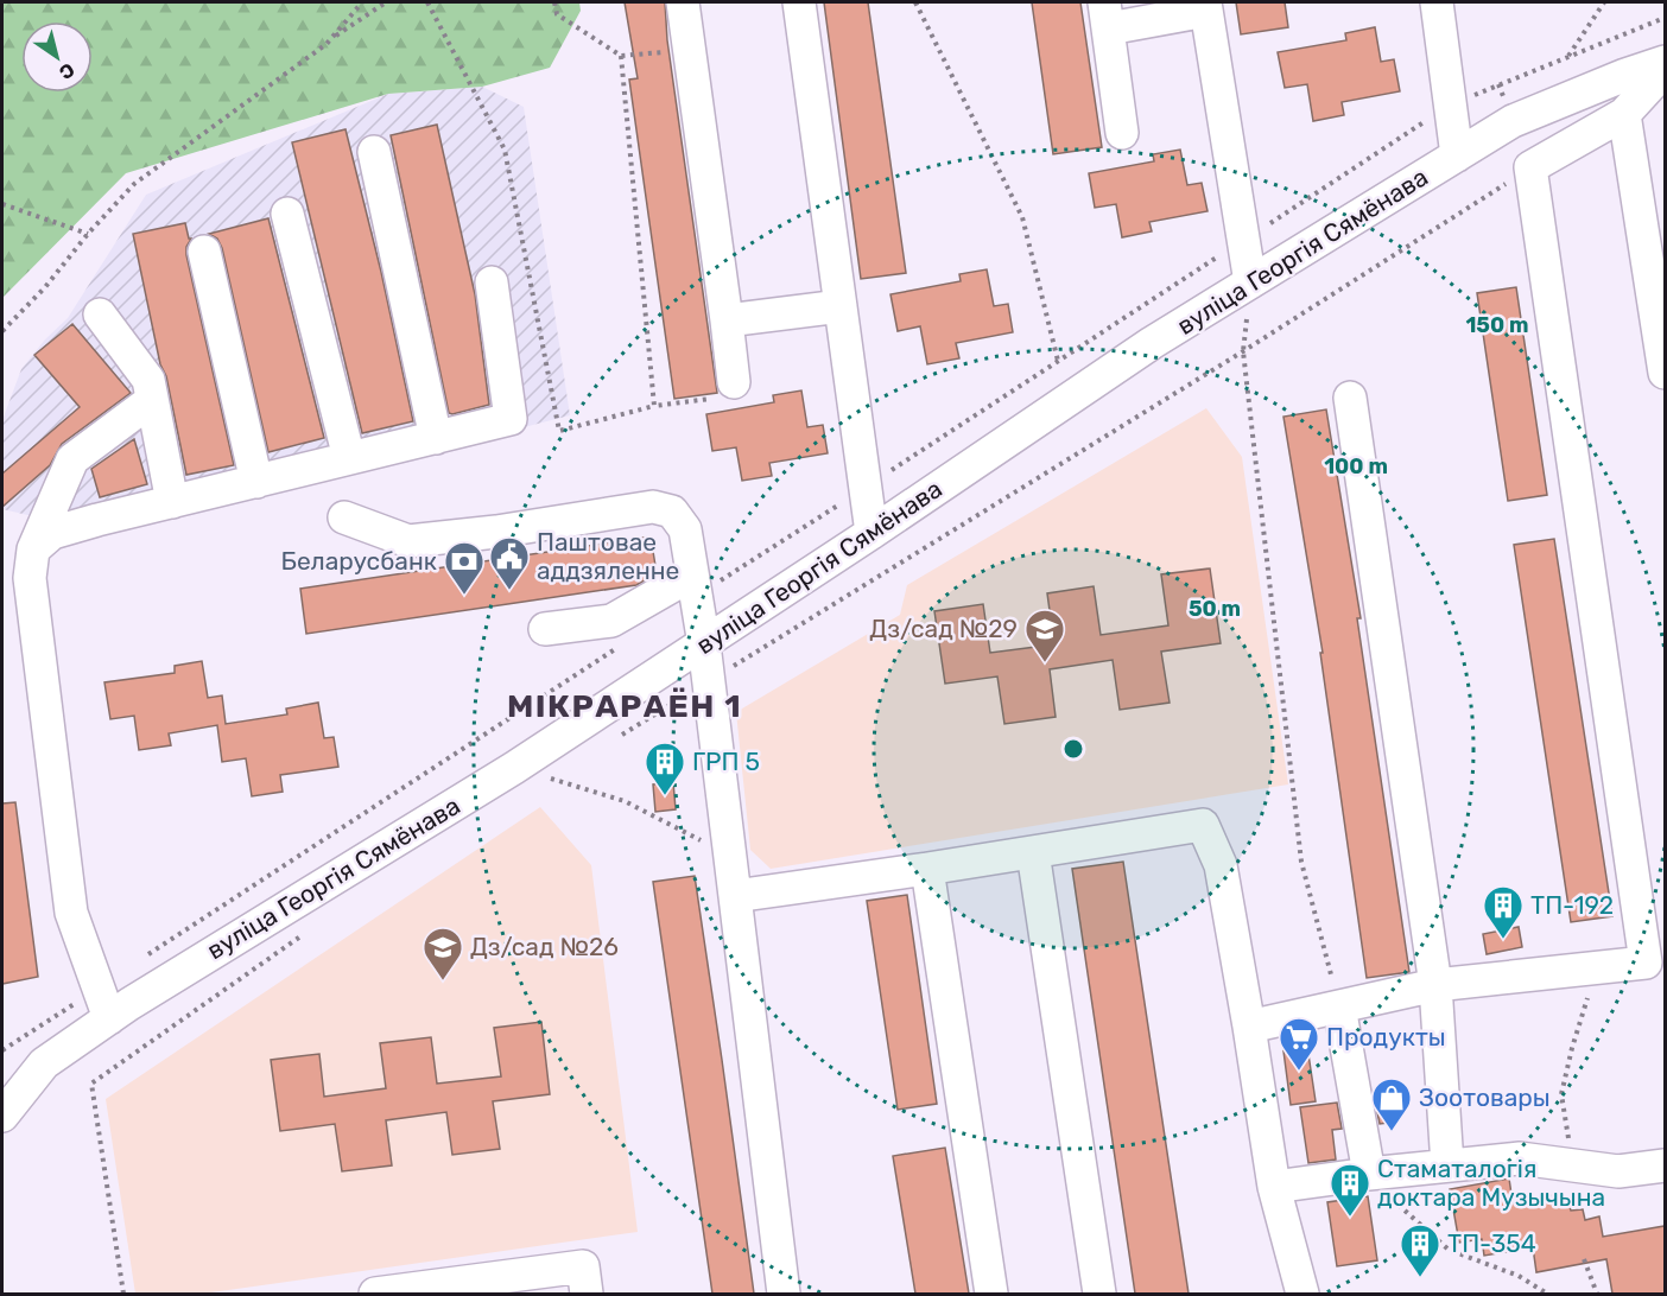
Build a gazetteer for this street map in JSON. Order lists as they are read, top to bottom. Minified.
{"streets":{"street":["вуліца Георгія Сямёнава"]},"districts":["МІКРАРАЁН 1"],"places":{"public building":["Паштовае аддзяленне"],"bank":["Беларусбанк"],"school or university":["Дз/сад №29","Дз/сад №26"],"building":["ГРП 5","ТП-192","Стаматалогія доктара Музычына","ТП-354"],"supermarket":["Продукты"],"shop":["Зоотовары"]},"north":"bottom right","rings":["150 m","100 m","50 m"]}
